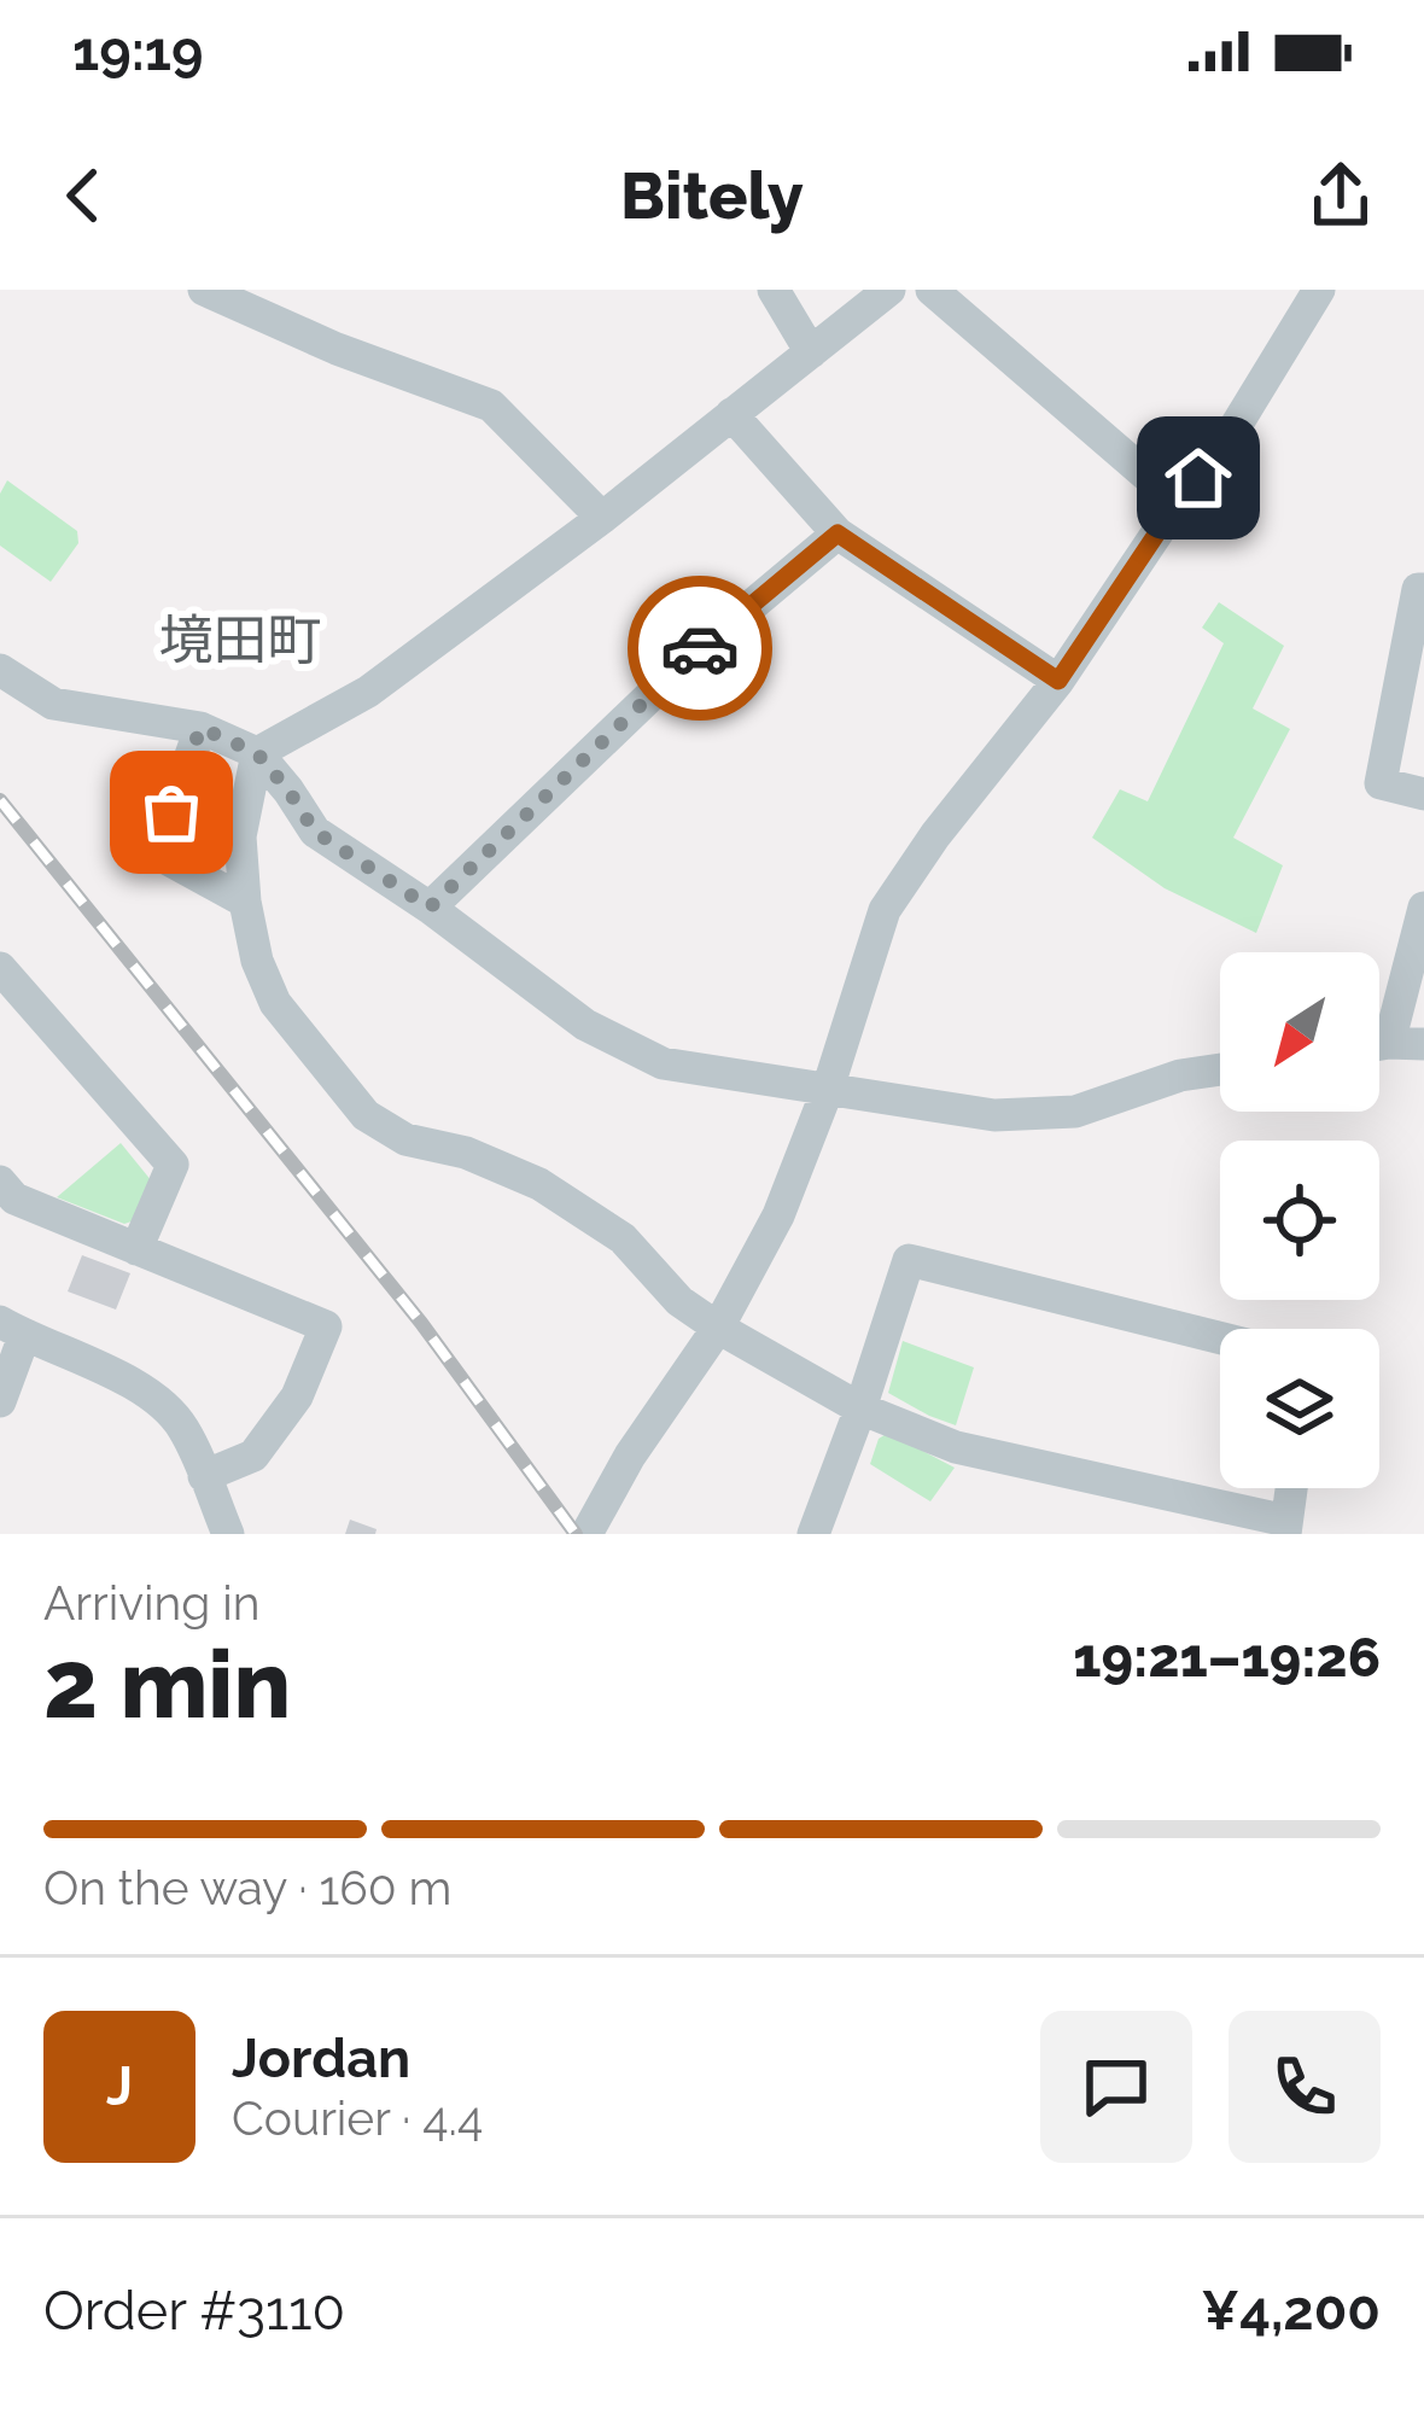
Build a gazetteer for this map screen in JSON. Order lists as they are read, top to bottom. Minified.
{"districts":["境田町"],"north":"bottom left","page":{"status":"19:19","header":"Bitely","heading":["2 min","Arriving in","19:21–19:26"],"panel":["Jordan","Courier · 4.4","Order #3110","¥4,200"],"bar":"On the way · 160 m","round":"J"}}
